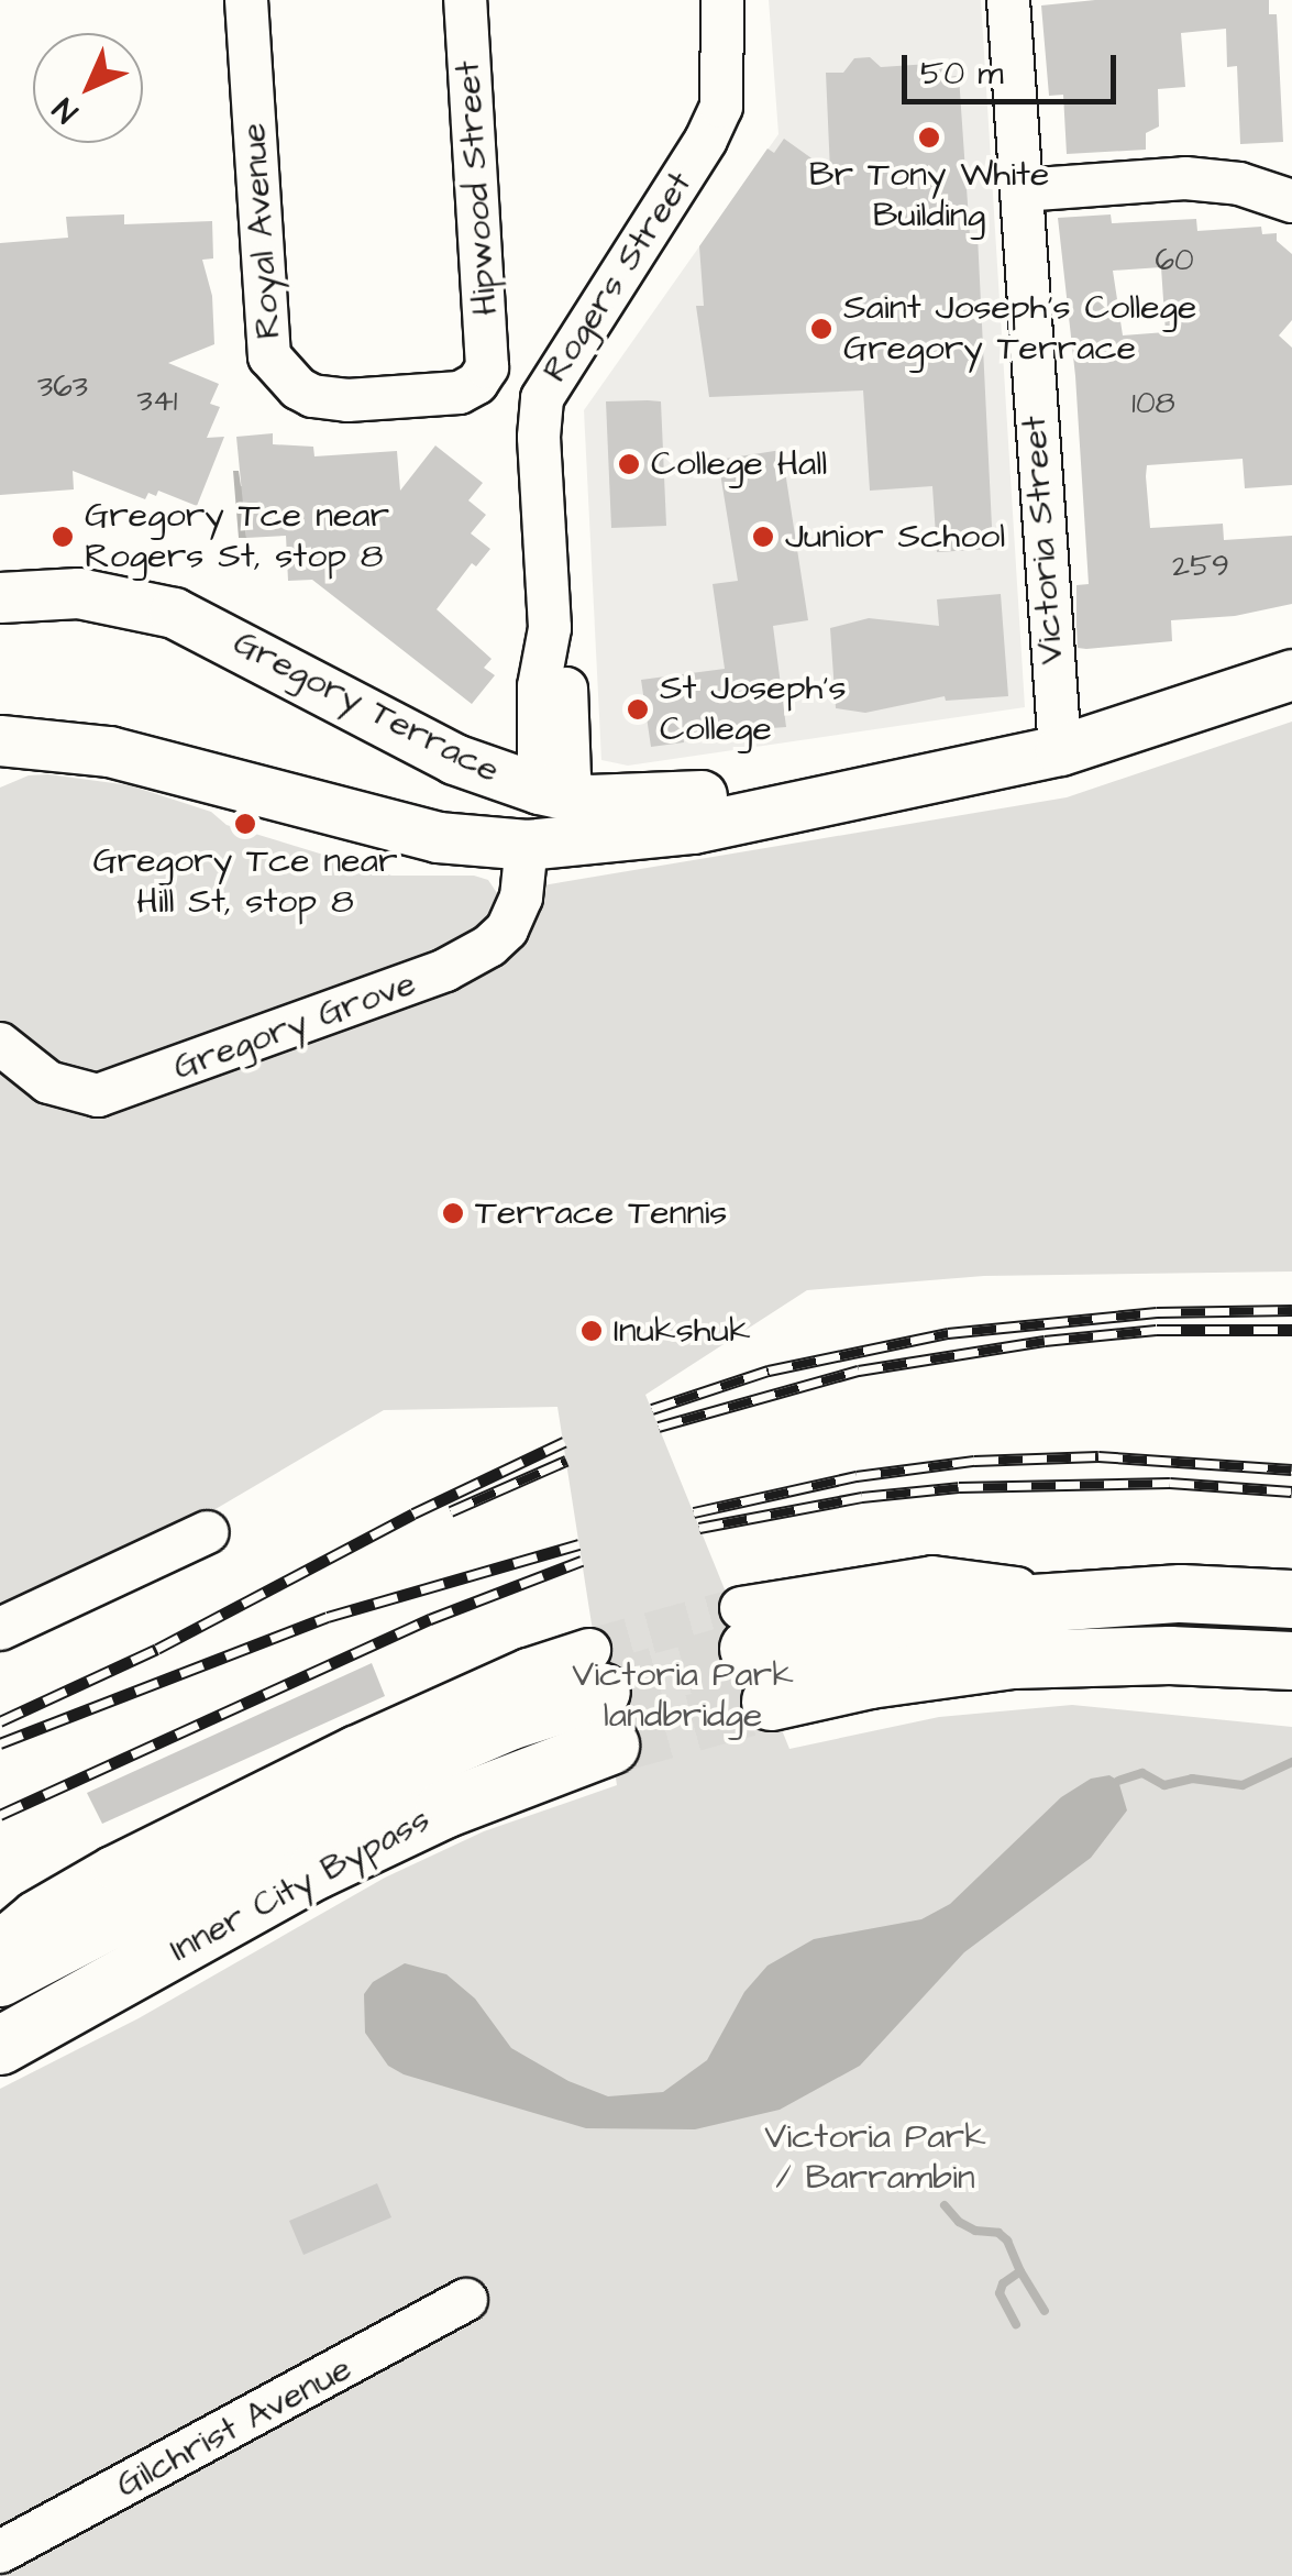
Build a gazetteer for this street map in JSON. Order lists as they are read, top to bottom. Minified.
{"streets":{"highway":["Inner City Bypass"],"main road":["Rogers Street","Gregory Terrace"],"street":["Hipwood Street","Royal Avenue","Victoria Street","Gregory Grove","Gilchrist Avenue"]},"crossings":[["Hipwood Street","Royal Avenue"],["Rogers Street","Gregory Terrace"],["Rogers Street","Gregory Grove"],["Victoria Street","Gregory Terrace"],["Gregory Terrace","Gregory Grove"]],"parks":["Victoria Park landbridge","Victoria Park / Barrambin"],"places":["Br Tony White Building","Saint Joseph's College Gregory Terrace","College Hall","Gregory Tce near Rogers St, stop 8","Junior School","St Joseph's College","Gregory Tce near Hill St, stop 8","Terrace Tennis","Inukshuk"],"house_numbers":["60","363","341","108","259"],"scale_bar":"50 m","north":"bottom left"}
